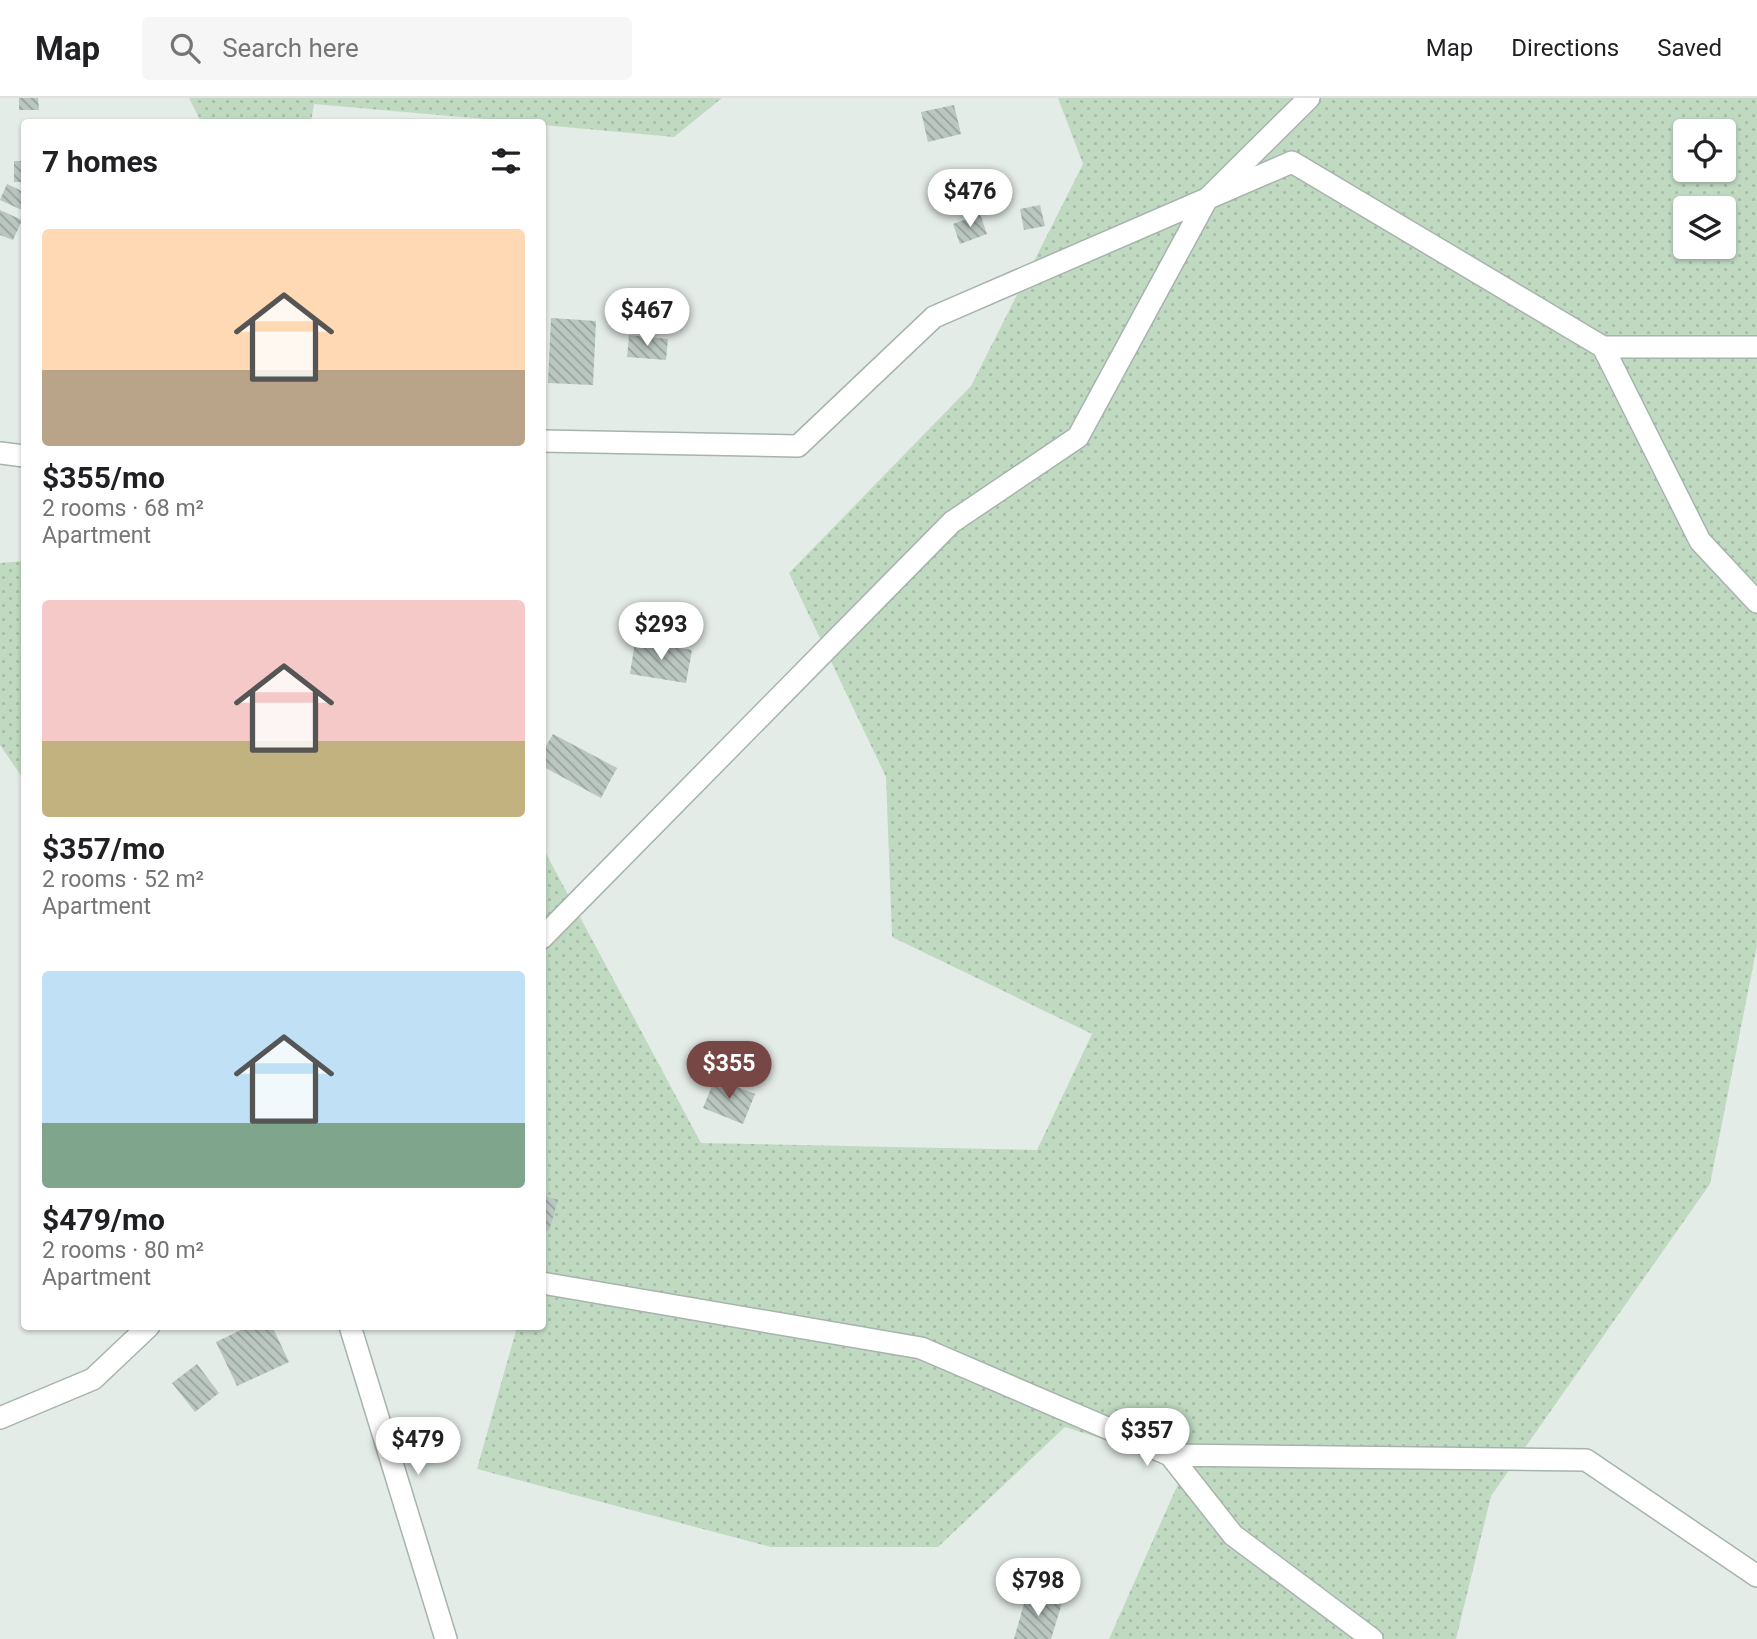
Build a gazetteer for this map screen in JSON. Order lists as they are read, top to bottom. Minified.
{"page":{"header":"Map","search":"Search here","nav":["Map","Directions","Saved"],"heading":"7 homes","price":["$476","$467","$293","$355","$357","$479","$798"],"list":[{"name":"$355/mo","note":"2 rooms · 68 m² · Apartment"},{"name":"$357/mo","note":"2 rooms · 52 m² · Apartment"},{"name":"$479/mo","note":"2 rooms · 80 m² · Apartment"}]}}
